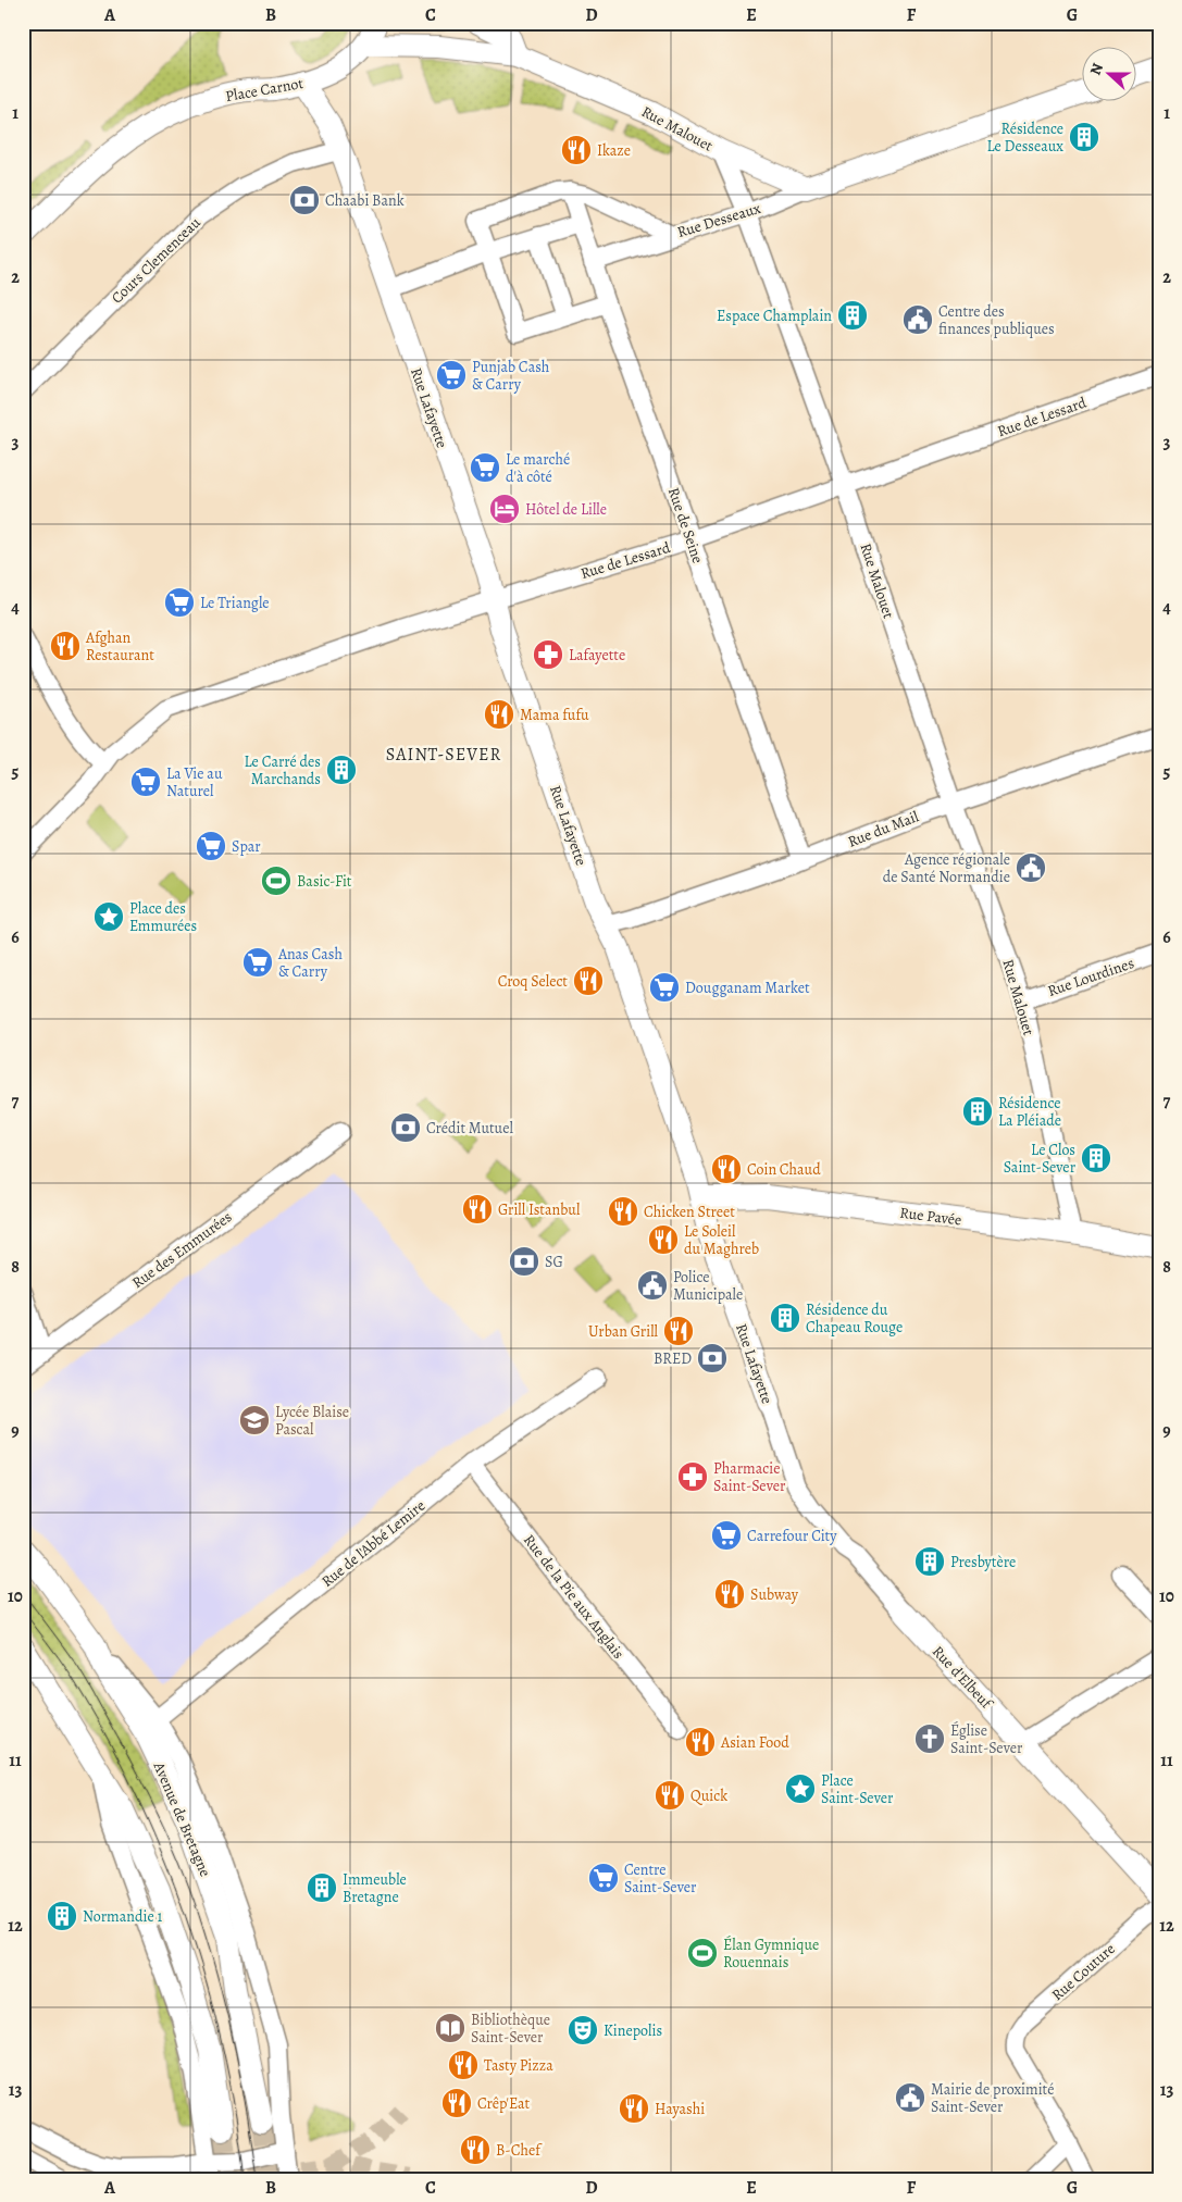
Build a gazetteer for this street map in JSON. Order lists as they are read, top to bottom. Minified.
{"streets":{"street":["Place Carnot","Rue Malouet","Rue Desseaux","Cours Clemenceau","Rue Lafayette","Rue de Lessard","Rue de Seine","Rue du Mail","Rue Lourdines","Rue Pavée","Rue des Emmurées","Rue de l'Abbé Lemire","Rue de la Pie aux Anglais","Rue d'Elbeuf","Avenue de Bretagne","Rue Couture"]},"crossings":[["Place Carnot","Rue Malouet"],["Place Carnot","Rue Lafayette"],["Rue Malouet","Rue Desseaux"],["Rue Malouet","Rue de Lessard"],["Rue Malouet","Rue du Mail"],["Rue Malouet","Rue Lourdines"],["Rue Malouet","Rue Pavée"],["Rue Desseaux","Rue de Seine"],["Cours Clemenceau","Rue Lafayette"],["Rue Lafayette","Rue de Lessard"],["Rue Lafayette","Rue du Mail"],["Rue Lafayette","Rue Pavée"],["Rue Lafayette","Rue d'Elbeuf"],["Rue de Lessard","Rue de Seine"],["Rue de Seine","Rue du Mail"],["Rue de l'Abbé Lemire","Rue de la Pie aux Anglais"]],"districts":["SAINT-SEVER"],"places":{"building":["Résidence Le Desseaux","Espace Champlain","Le Carré des Marchands","Résidence La Pléiade","Le Clos Saint-Sever","Résidence du Chapeau Rouge","Presbytère","Immeuble Bretagne","Normandie 1"],"restaurant":["Ikaze","Afghan Restaurant","Mama fufu","Croq Select","Coin Chaud","Grill Istanbul","Chicken Street","Le Soleil du Maghreb","Urban Grill","Subway","Asian Food","Quick","Tasty Pizza","Crêp'Eat","Hayashi","B-Chef"],"bank":["Chaabi Bank","Crédit Mutuel","SG","BRED"],"public building":["Centre des finances publiques","Agence régionale de Santé Normandie","Police Municipale","Mairie de proximité Saint-Sever"],"supermarket":["Punjab Cash & Carry","Le marché d'à côté","Le Triangle","La Vie au Naturel","Spar","Anas Cash & Carry","Dougganam Market","Carrefour City","Centre Saint-Sever"],"hotel":["Hôtel de Lille"],"pharmacy":["Lafayette","Pharmacie Saint-Sever"],"sports":["Basic-Fit","Élan Gymnique Rouennais"],"place":["Place des Emmurées","Place Saint-Sever"],"school or university":["Lycée Blaise Pascal"],"church":["Église Saint-Sever"],"library":["Bibliothèque Saint-Sever"],"theatre":["Kinepolis"]},"north":"left","grid":{"columns":["A","B","C","D","E","F","G"],"rows":["1","2","3","4","5","6","7","8","9","10","11","12","13"]}}
